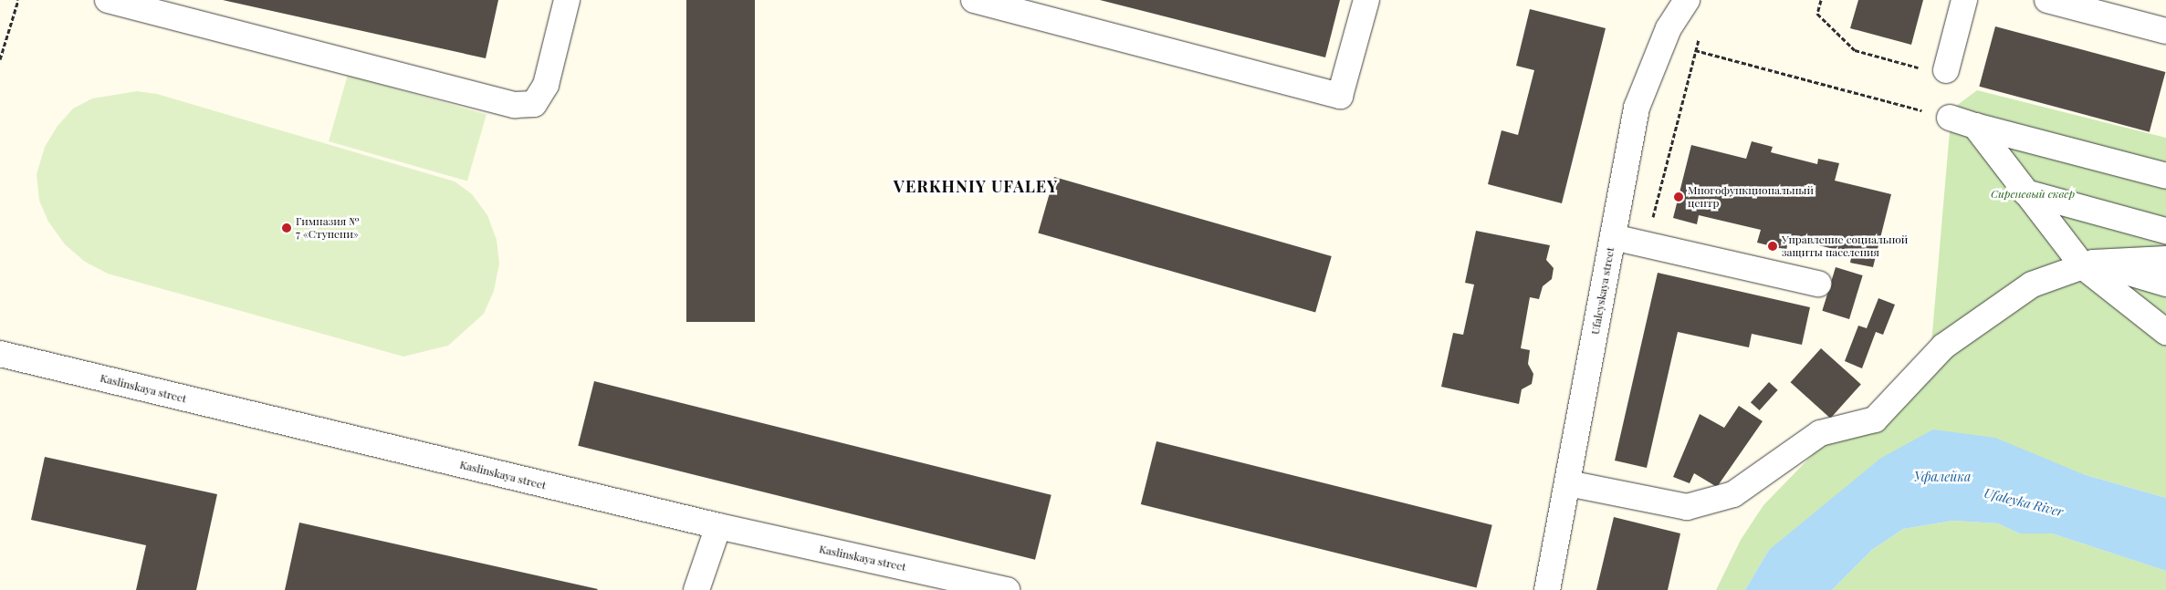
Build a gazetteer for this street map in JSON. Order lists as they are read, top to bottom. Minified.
{"streets":{"street":["Ufaleyskaya street","Kaslinskaya street"]},"districts":["VERKHNIY UFALEY"],"water":["Уфалейка","Ufaleyka River"],"parks":["Сиреневый сквер"],"places":["Многофункциональный центр","Гимназия № 7 «Ступени»","Управление социальной защиты населения"]}
